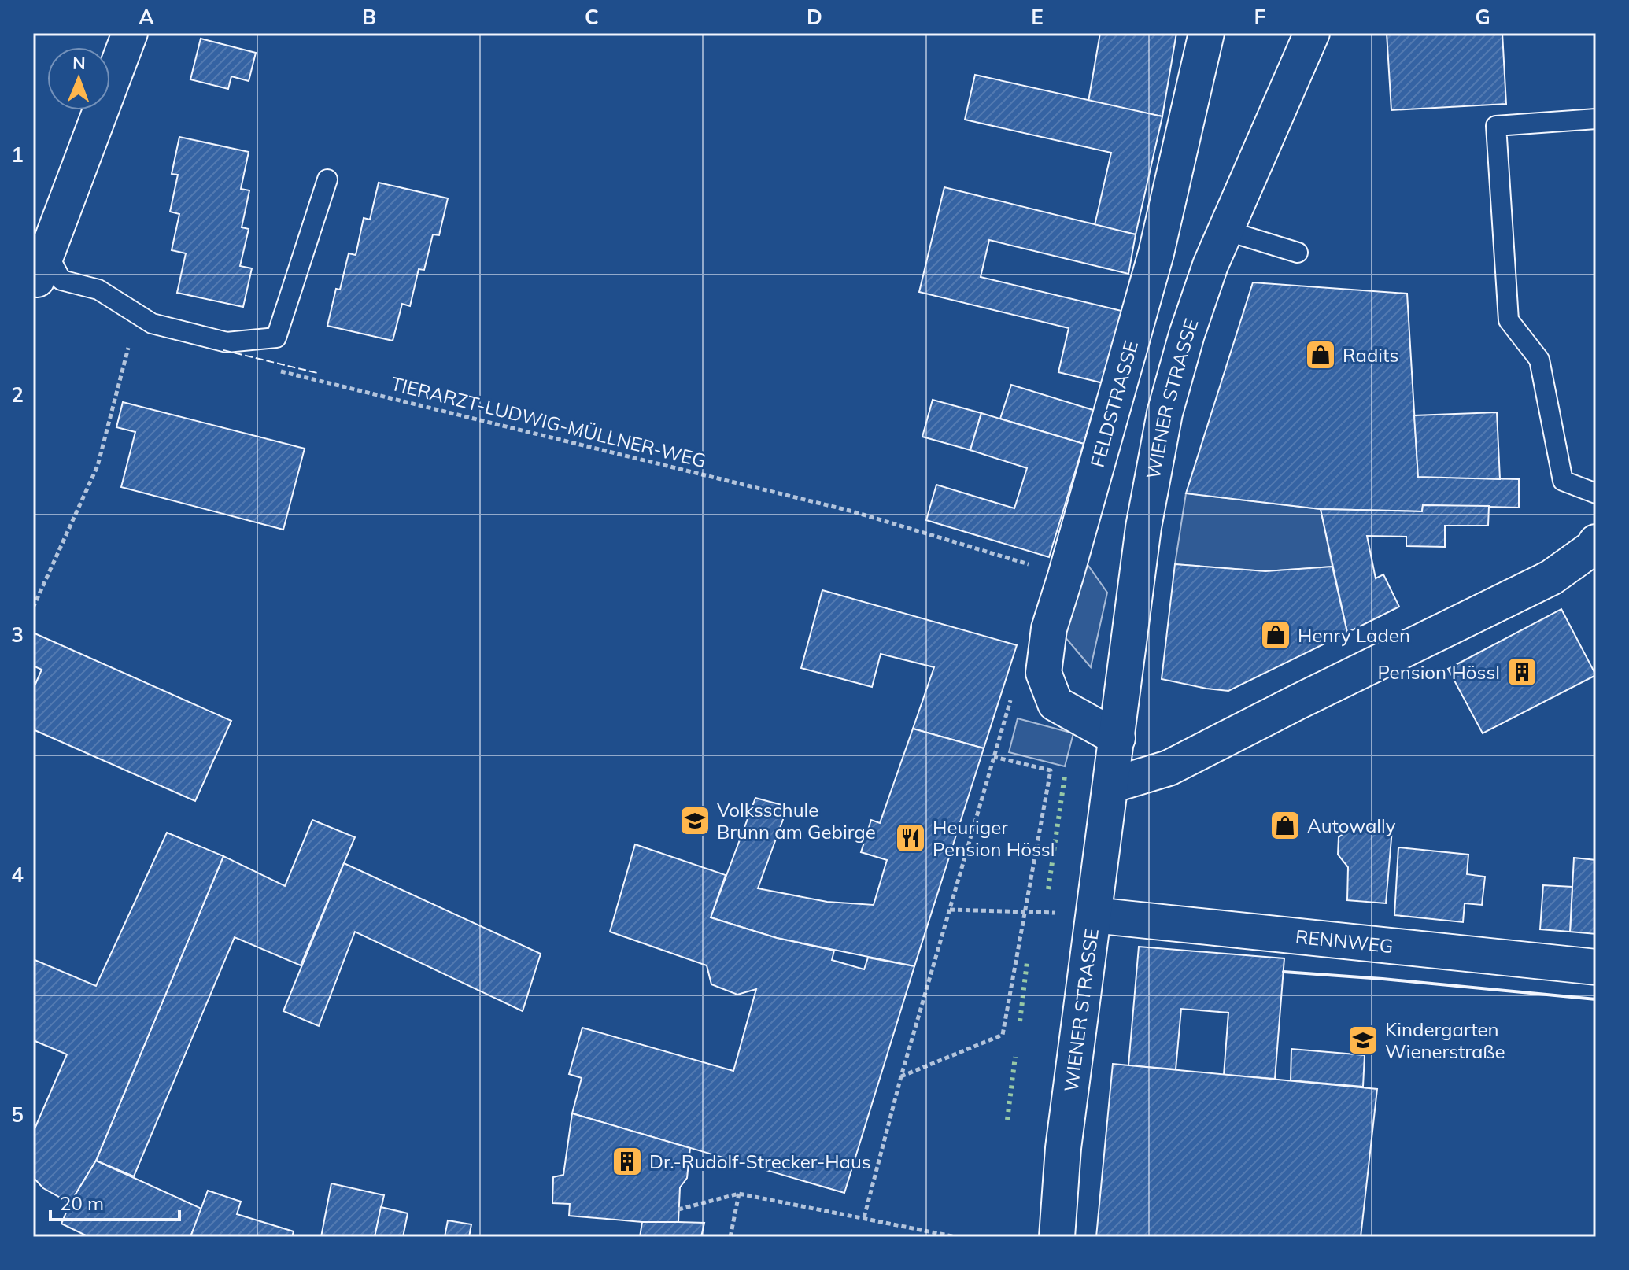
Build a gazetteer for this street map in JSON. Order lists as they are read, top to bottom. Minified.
{"streets":{"street":["WIENER STRASSE","FELDSTRASSE","RENNWEG"],"path":["TIERARZT-LUDWIG-MÜLLNER-WEG"]},"crossings":[["WIENER STRASSE","FELDSTRASSE"],["WIENER STRASSE","RENNWEG"],["FELDSTRASSE","TIERARZT-LUDWIG-MÜLLNER-WEG"]],"places":{"shop":["Radits","Henry Laden","Autowally"],"building":["Pension Hössl","Dr.-Rudolf-Strecker-Haus"],"school or university":["Volksschule Brunn am Gebirge","Kindergarten Wienerstraße"],"restaurant":["Heuriger Pension Hössl"]},"scale_bar":"20 m","north":"top","grid":{"columns":["A","B","C","D","E","F","G"],"rows":["1","2","3","4","5"]}}
